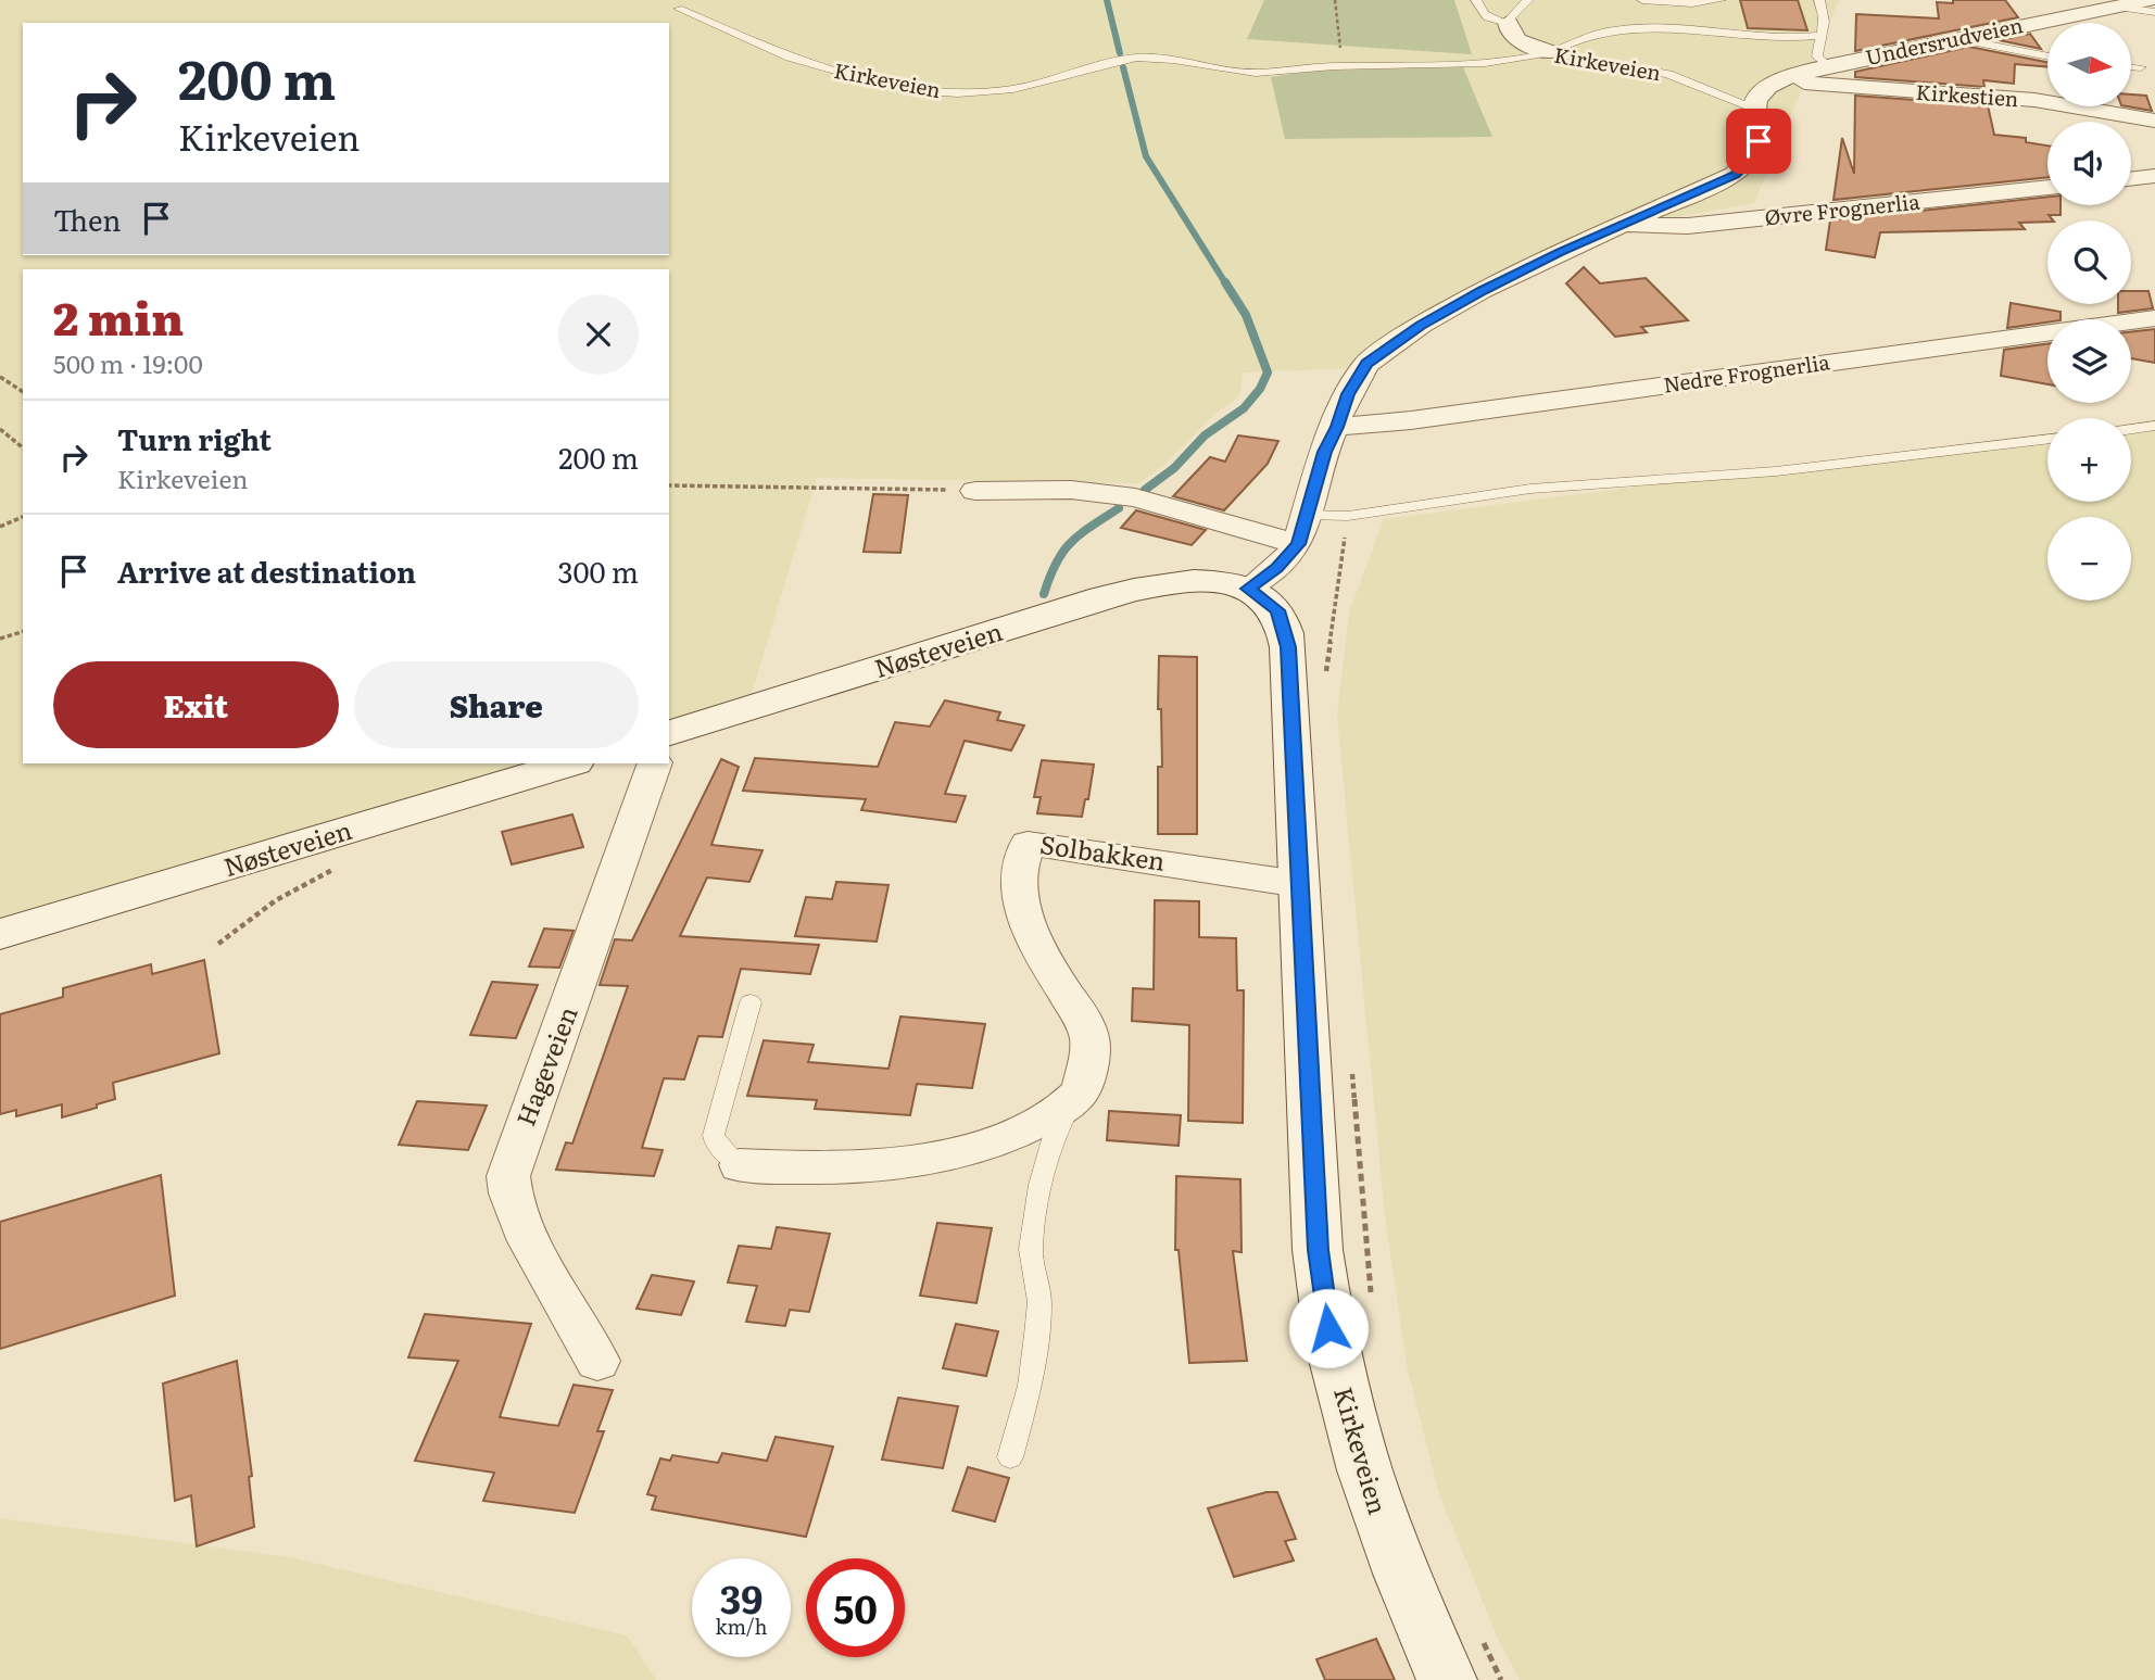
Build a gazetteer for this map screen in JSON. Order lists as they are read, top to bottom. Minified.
{"streets":{"main road":["Kirkeveien","Nøsteveien"],"street":["Undersrudveien","Kirkestien","Øvre Frognerlia","Nedre Frognerlia","Solbakken","Hageveien"]},"crossings":[["Undersrudveien","Kirkeveien"],["Undersrudveien","Kirkestien"],["Kirkeveien","Nøsteveien"],["Kirkeveien","Solbakken"]],"north":"right","page":{"map_buttons":["+","−"],"turn":["200 m","Kirkeveien"],"then":"Then","heading":["2 min","500 m · 19:00"],"list":[{"name":"Turn right","note":"Kirkeveien","value":"200 m"},{"name":"Arrive at destination","value":"300 m"}],"buttons":["Exit","Share"],"speed":"39 km/h","limit":"50"}}
